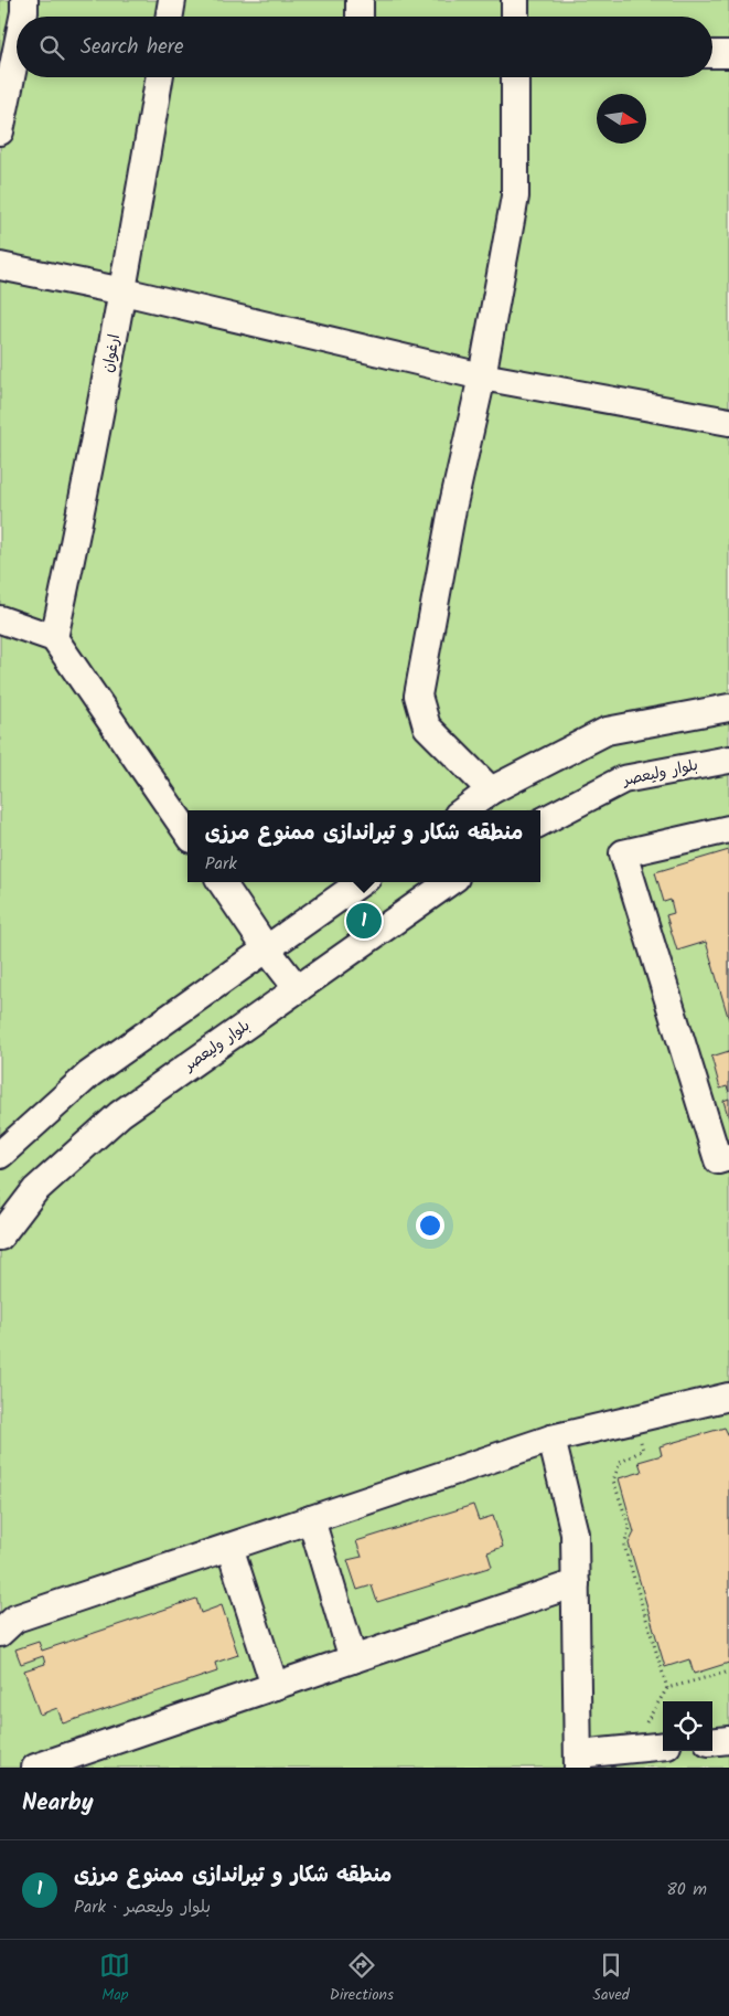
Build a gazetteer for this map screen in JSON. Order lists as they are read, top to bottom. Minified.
{"streets":{"street":["ارغوان","بلوار ولیعصر"]},"north":"right","page":{"search":"Search here","popup":["منطقه شکار و تیراندازی ممنوع مرزی","Park"],"pins":"1","heading":"Nearby","list":[{"mark":"1","name":"منطقه شکار و تیراندازی ممنوع مرزی","note":"Park · بلوار ولیعصر","value":"80 m"}],"nav":["Map","Directions","Saved"]}}
